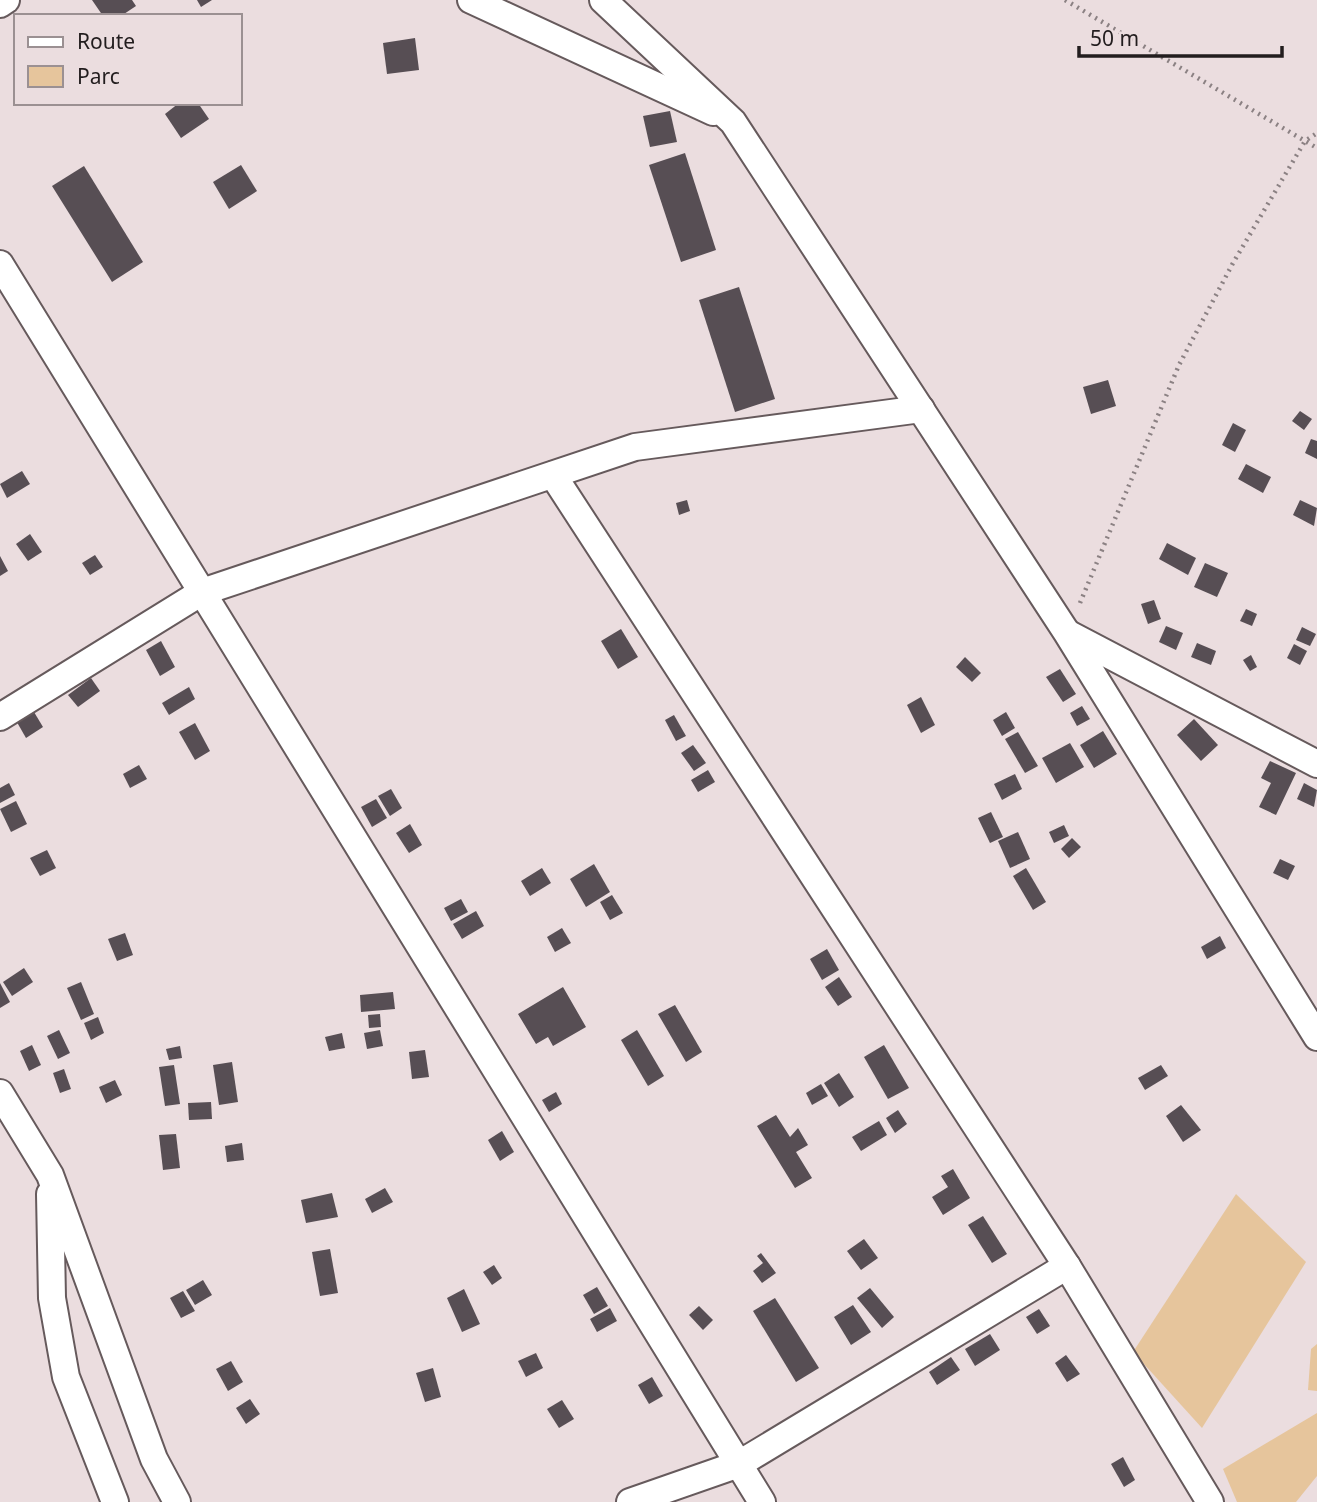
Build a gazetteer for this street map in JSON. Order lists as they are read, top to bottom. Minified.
{"legend":["Route","Parc"],"scale_bar":"50 m"}
